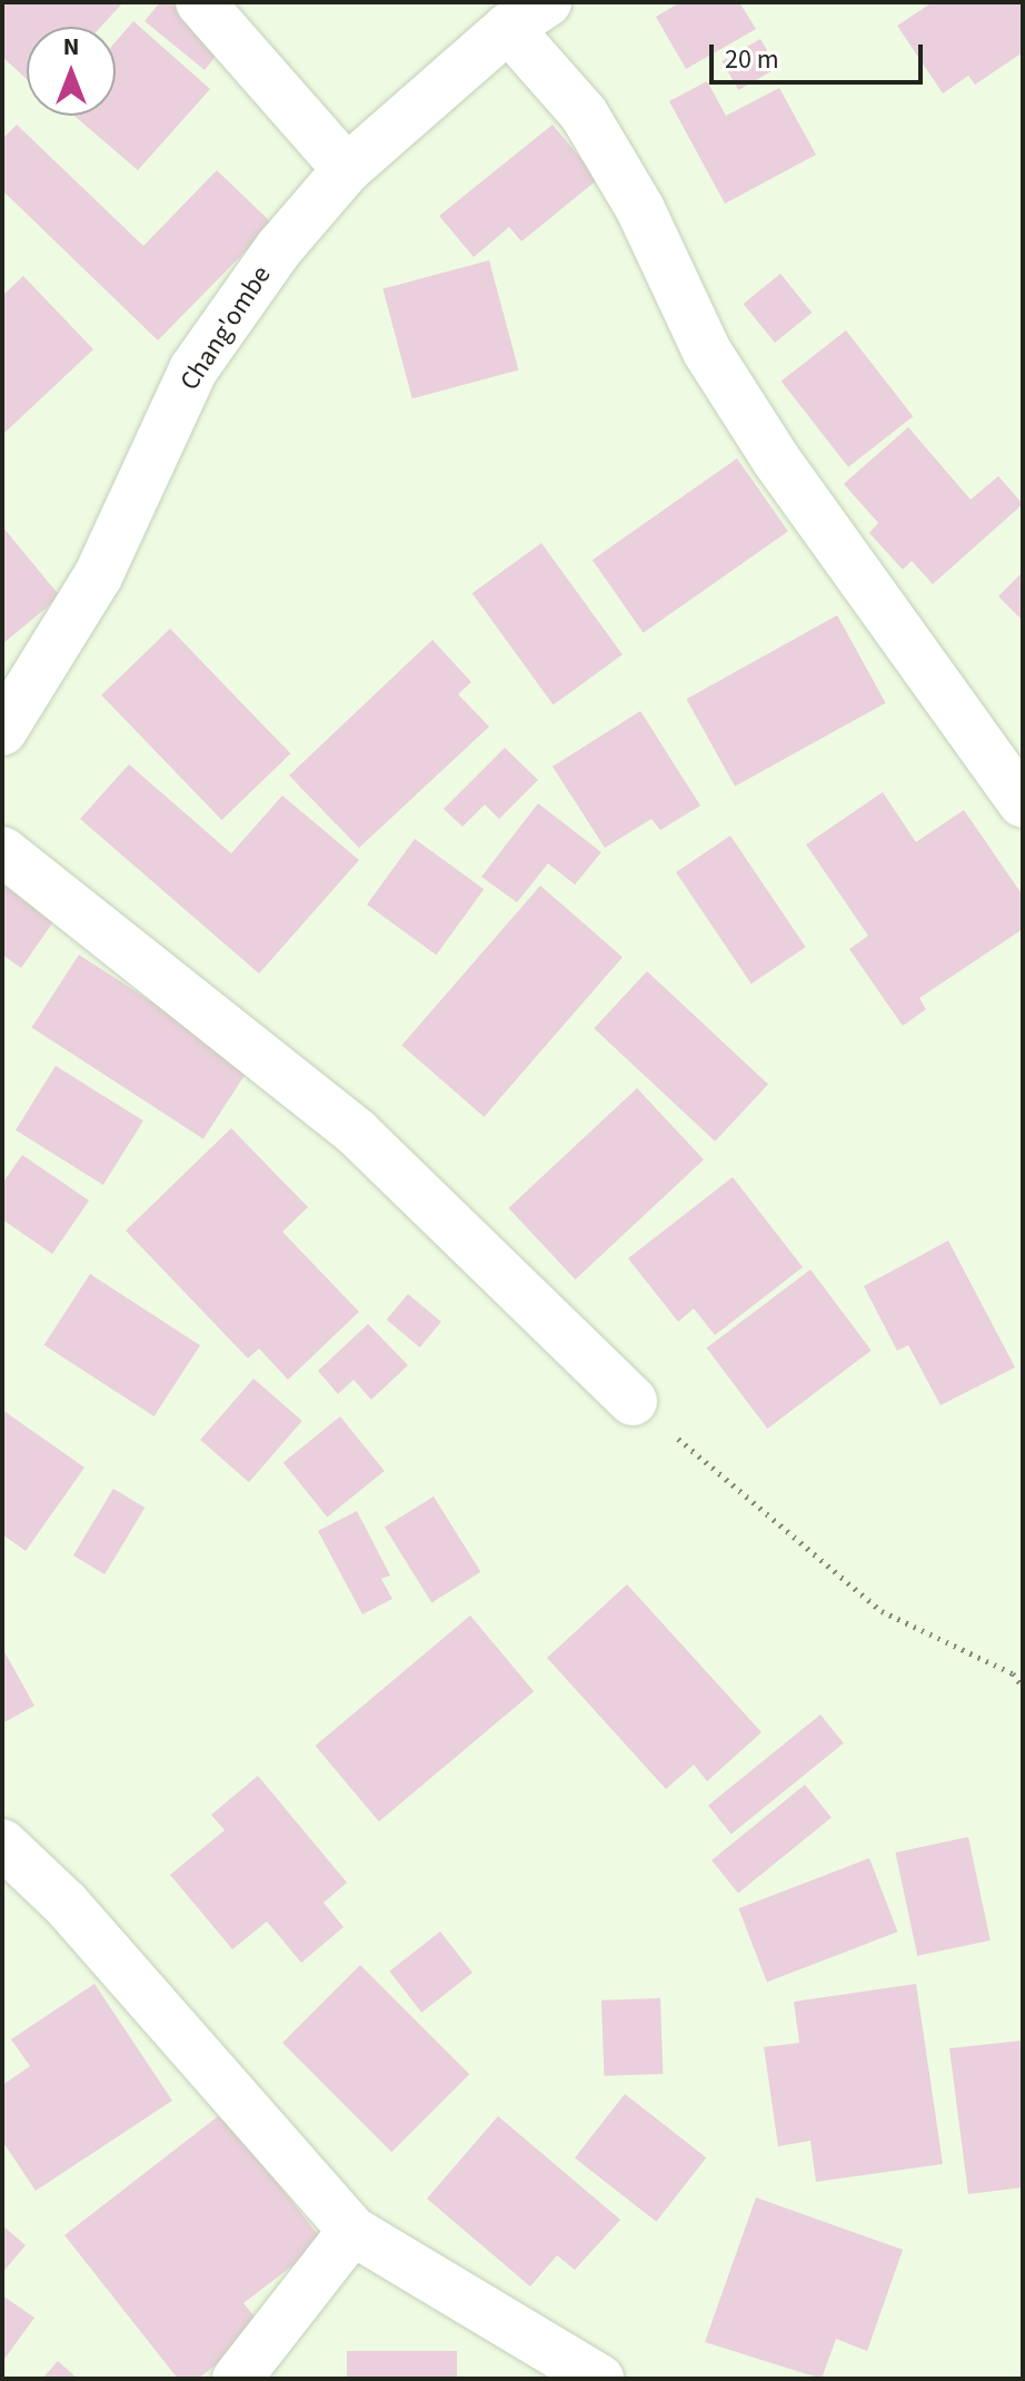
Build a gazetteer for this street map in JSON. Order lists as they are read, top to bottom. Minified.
{"streets":{"street":["Chang'ombe"]},"scale_bar":"20 m","north":"top"}
